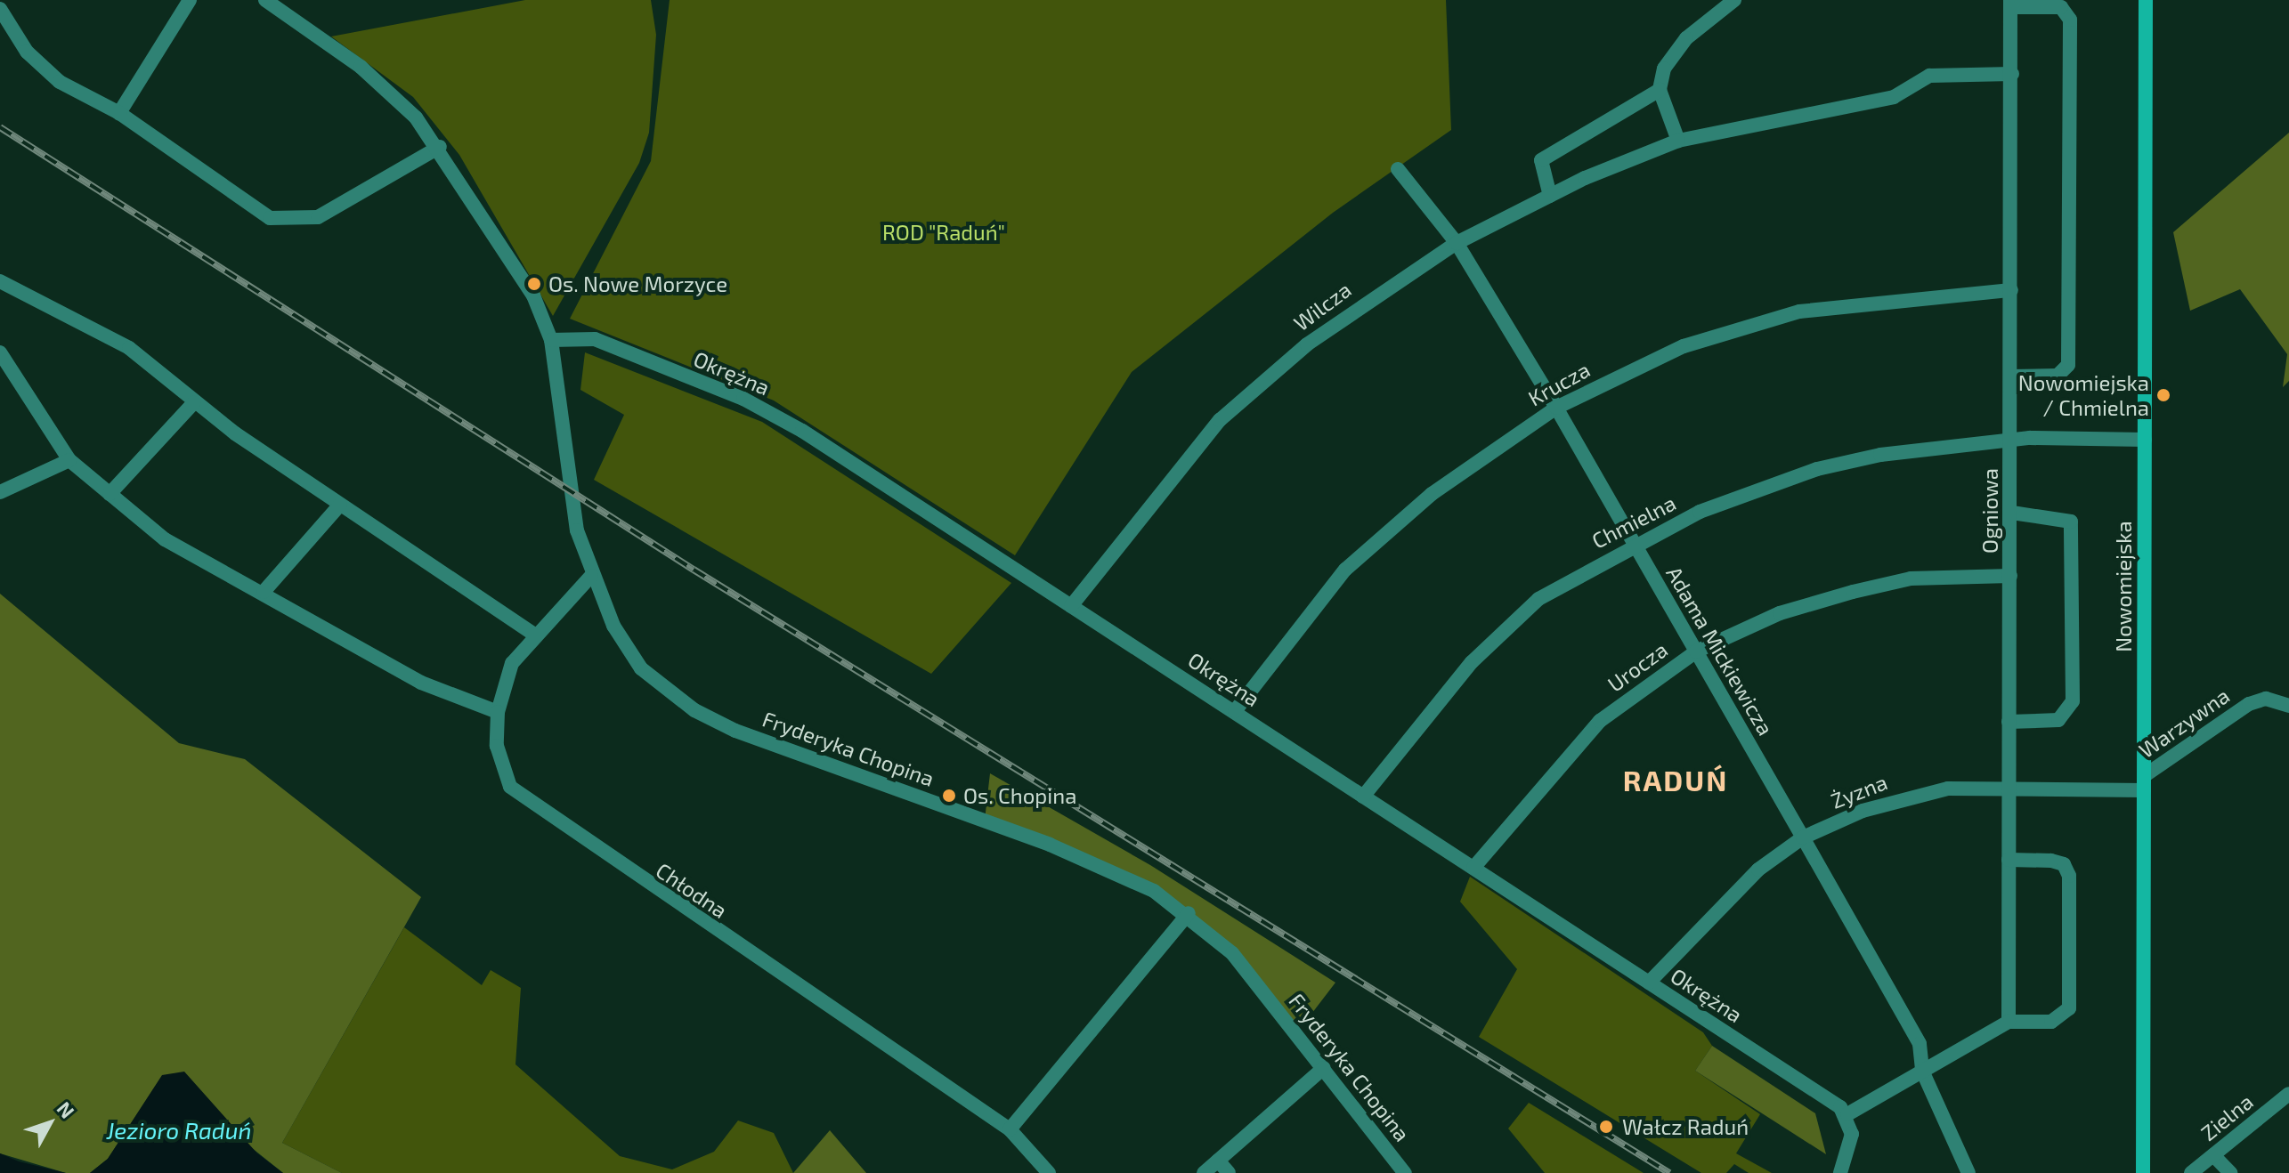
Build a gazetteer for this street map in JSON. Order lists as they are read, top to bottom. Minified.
{"streets":{"street":["Wilcza","Okrężna","Krucza","Ogniowa","Chmielna","Nowomiejska","Adama Mickiewicza","Urocza","Warzywna","Fryderyka Chopina","Żyzna","Chłodna","Zielna"]},"crossings":[["Wilcza","Okrężna"],["Wilcza","Ogniowa"],["Wilcza","Adama Mickiewicza"],["Okrężna","Krucza"],["Okrężna","Chmielna"],["Okrężna","Urocza"],["Okrężna","Fryderyka Chopina"],["Okrężna","Żyzna"],["Krucza","Ogniowa"],["Krucza","Adama Mickiewicza"],["Ogniowa","Chmielna"],["Ogniowa","Urocza"],["Ogniowa","Żyzna"],["Chmielna","Nowomiejska"],["Chmielna","Adama Mickiewicza"],["Nowomiejska","Warzywna"],["Nowomiejska","Żyzna"],["Adama Mickiewicza","Urocza"],["Adama Mickiewicza","Żyzna"],["Warzywna","Żyzna"],["Fryderyka Chopina","Chłodna"]],"districts":["RADUŃ"],"water":["Jezioro Raduń"],"parks":["ROD \"Raduń\""],"places":["Os. Nowe Morzyce","Nowomiejska / Chmielna","Os. Chopina","Wałcz Raduń"],"north":"top right"}
